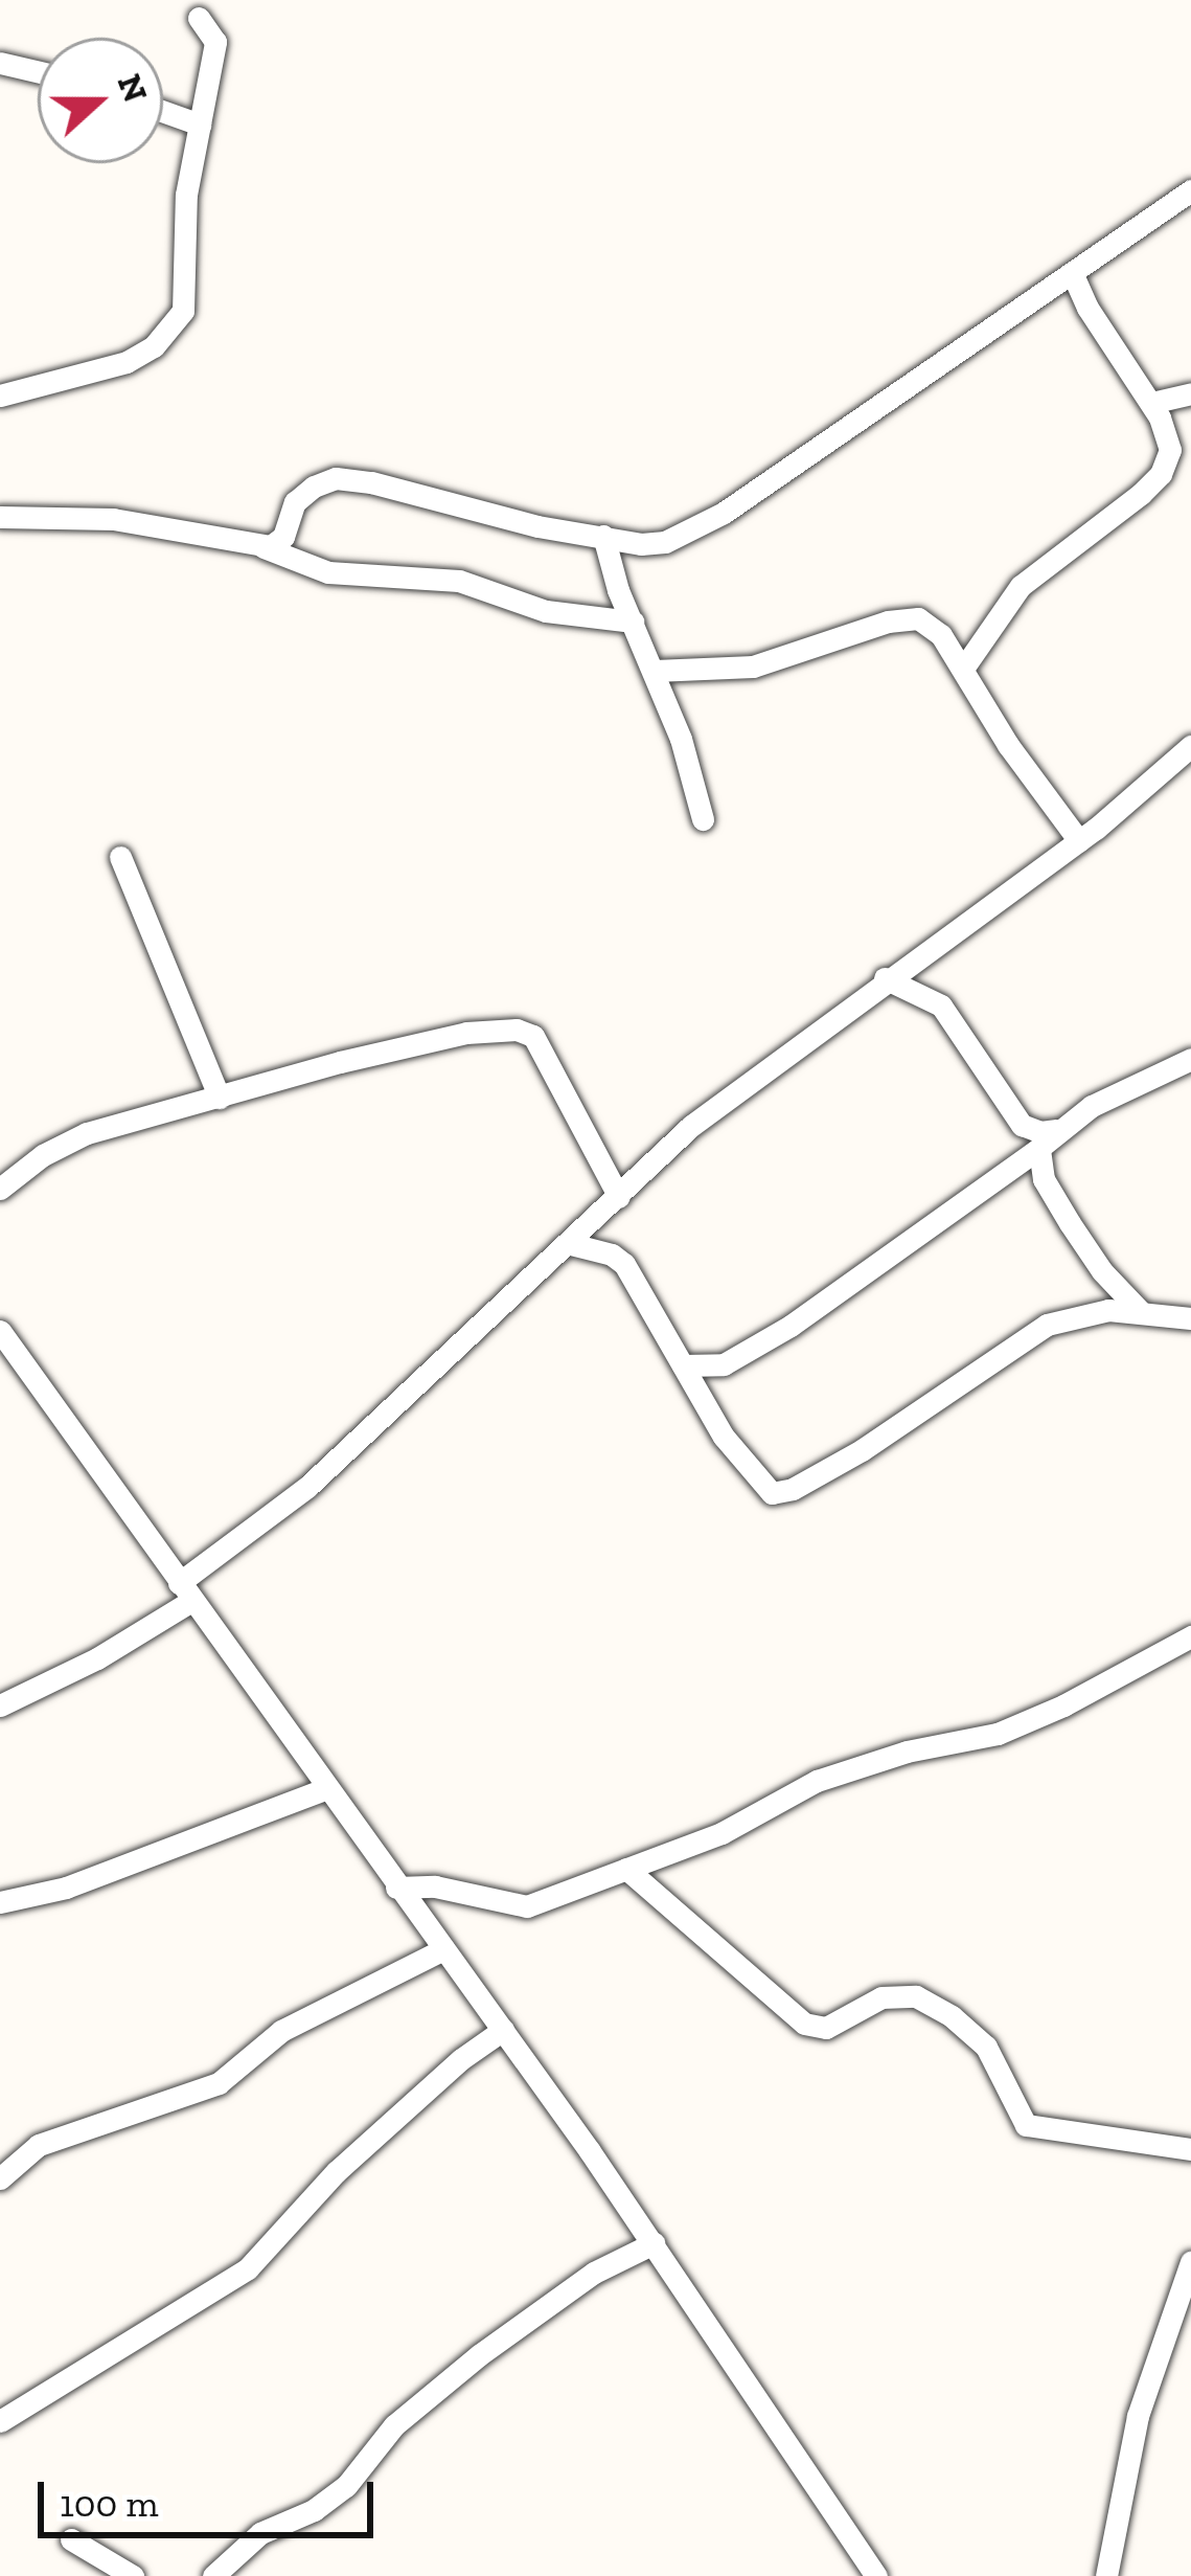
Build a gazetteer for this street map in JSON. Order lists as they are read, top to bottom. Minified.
{"scale_bar":"100 m","north":"right"}
